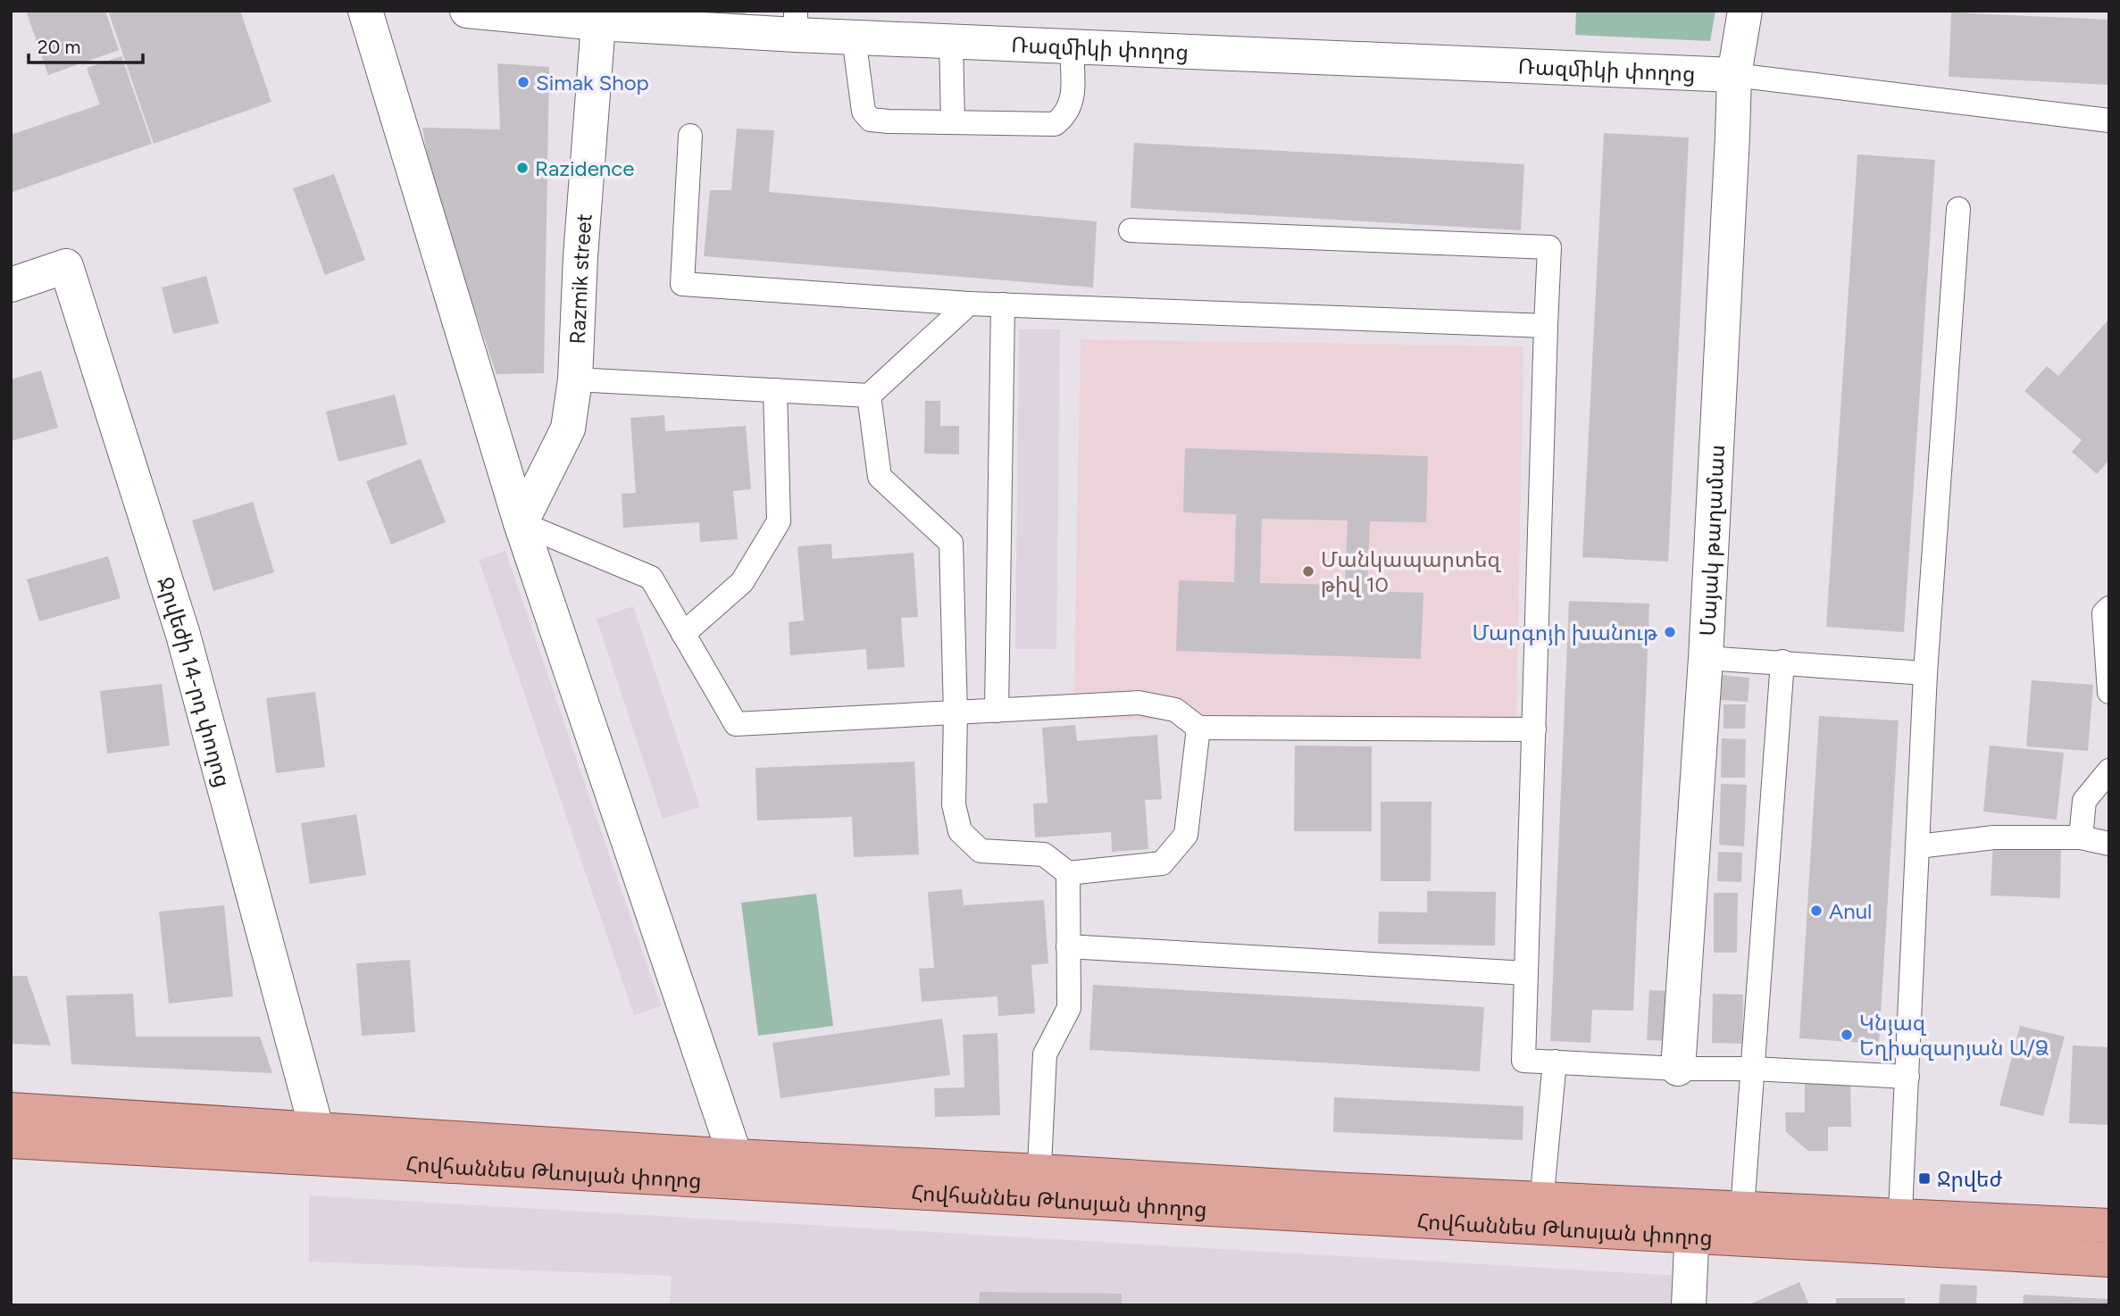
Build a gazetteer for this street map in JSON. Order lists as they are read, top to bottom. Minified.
{"streets":{"main road":["Հովհաննես Թևոսյան փողոց"],"street":["Ռազմիկի փողոց","Razmik street","Մայակ թաղամաս","Ջրվեժի 14-րդ փողոց"]},"crossings":[["Ռազմիկի փողոց","Razmik street"],["Ռազմիկի փողոց","Մայակ թաղամաս"],["Ջրվեժի 14-րդ փողոց","Հովհաննես Թևոսյան փողոց"]],"places":{"other":["Simak Shop","Razidence","Մանկապարտեզ թիվ 10","Մարգոյի խանութ","Anul","Կնյազ Եղիազարյան Ա/Ձ"],"transit":["Ջրվեժ"]},"scale_bar":"20 m"}
